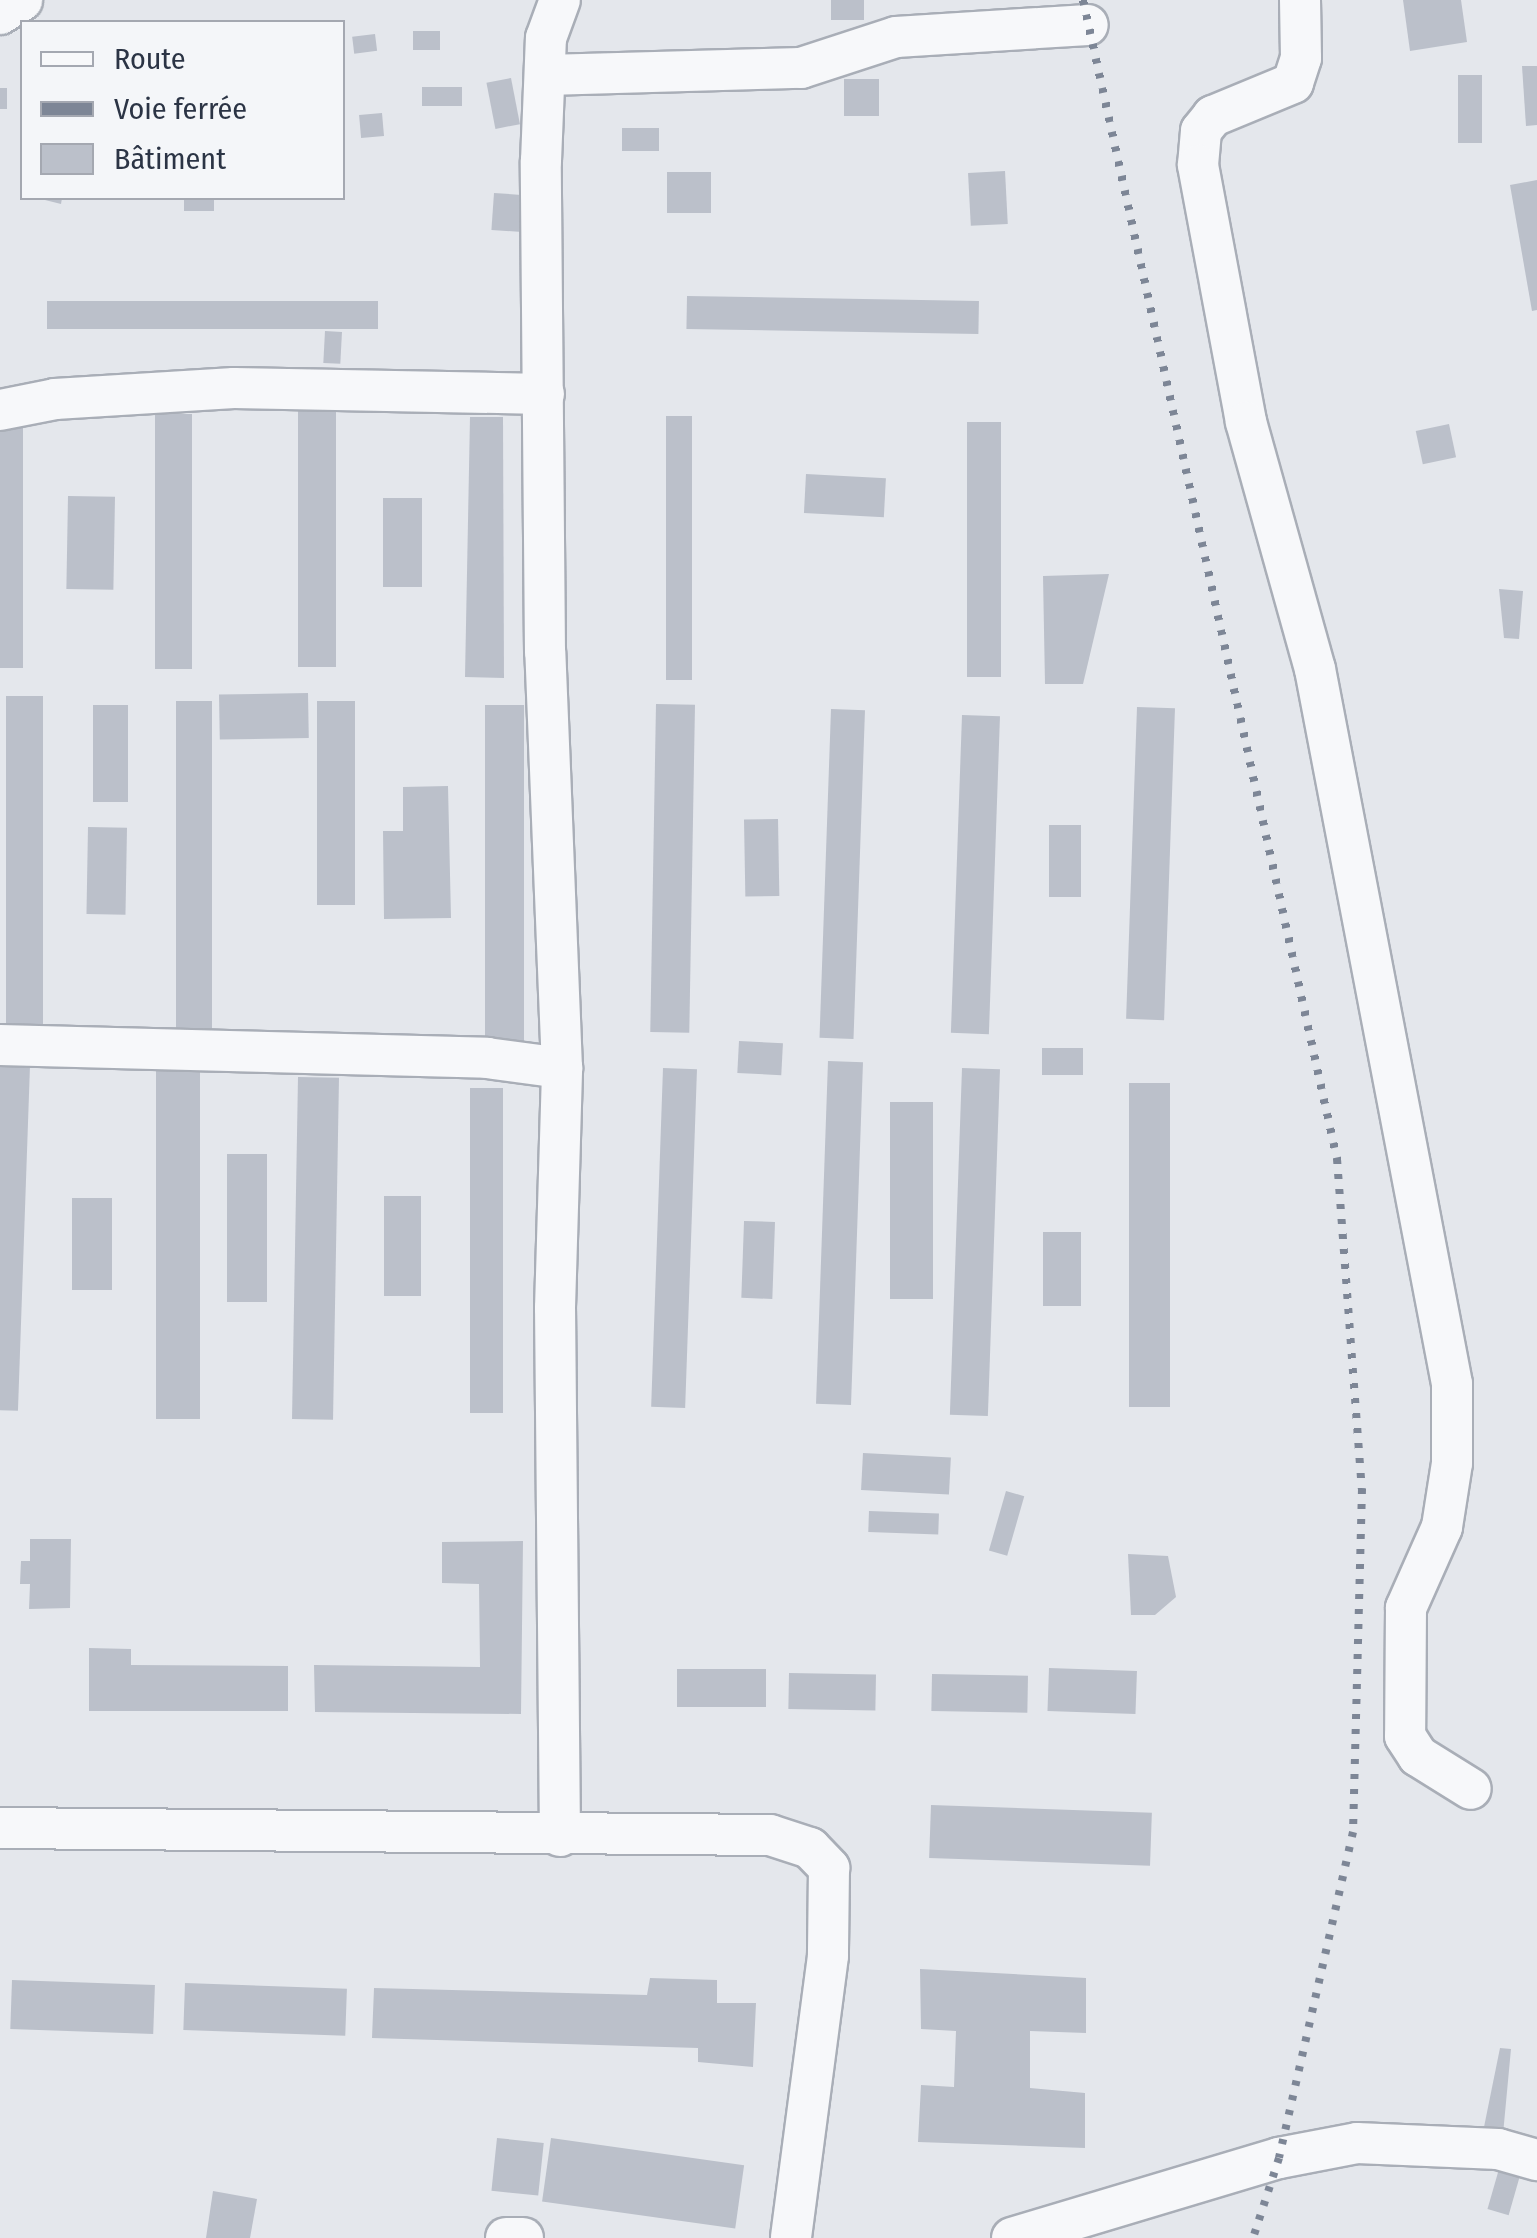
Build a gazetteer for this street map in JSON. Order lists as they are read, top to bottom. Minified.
{"legend":["Route","Voie ferrée","Bâtiment"]}
